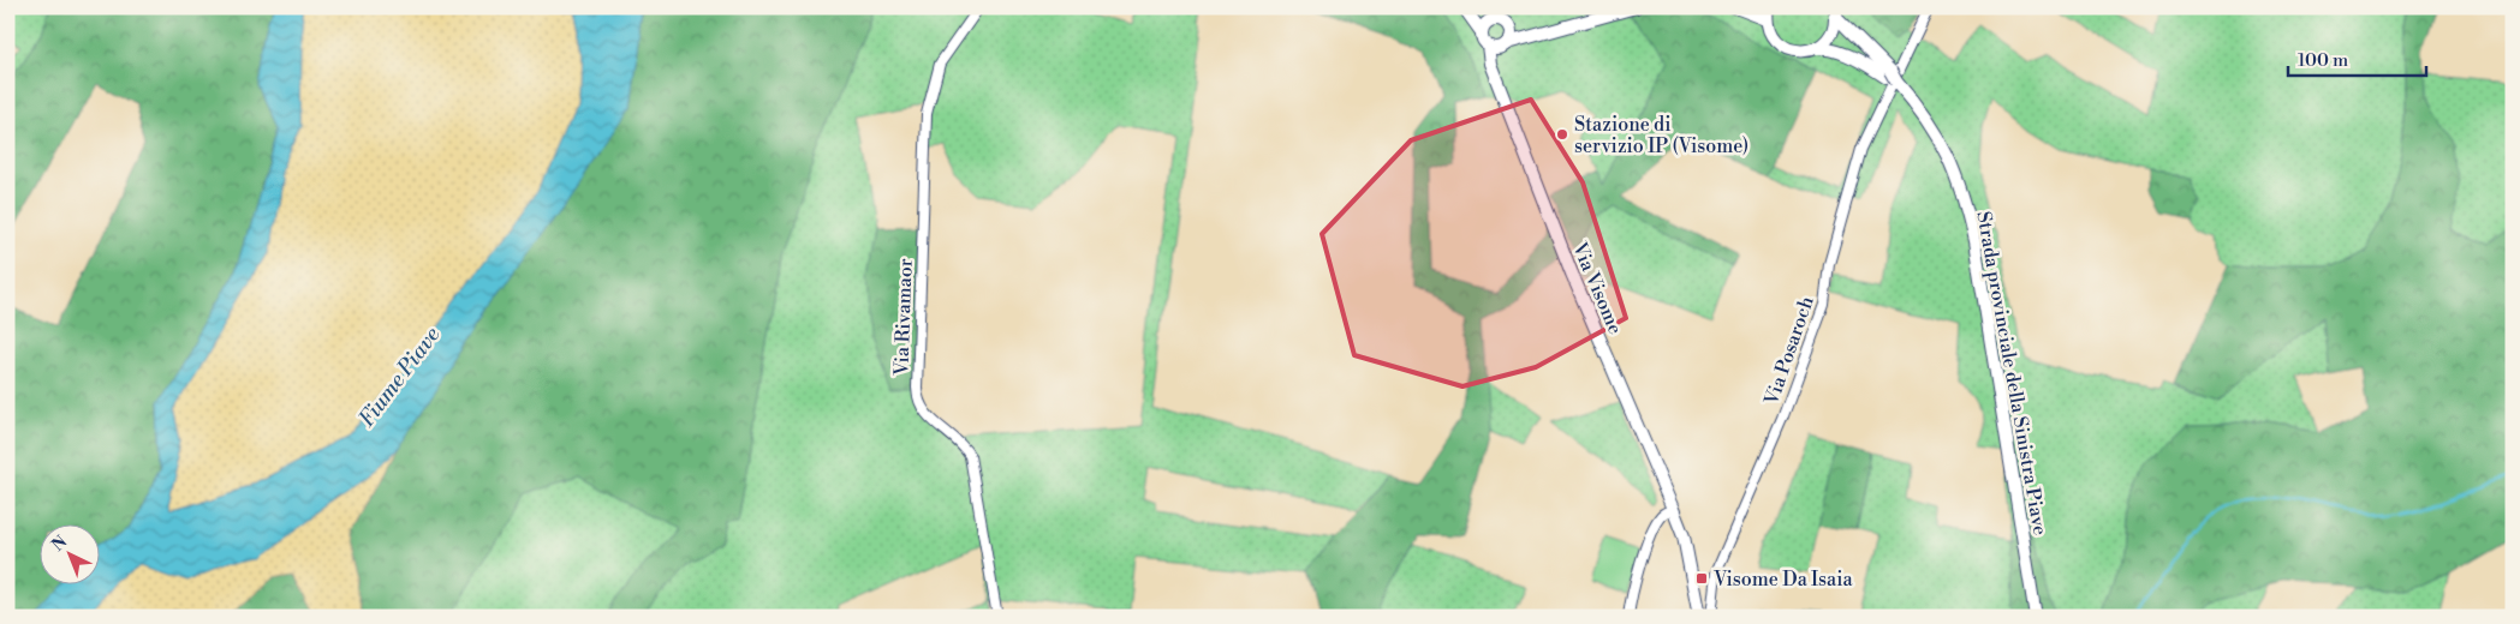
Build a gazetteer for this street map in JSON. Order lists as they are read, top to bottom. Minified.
{"streets":{"street":["Via Visome","Via Rivamaor","Via Posaroch","Strada provinciale della Sinistra Piave"]},"crossings":[["Via Posaroch","Strada provinciale della Sinistra Piave"]],"water":["Fiume Piave"],"places":{"other":["Stazione di servizio IP (Visome)"],"transit":["Visome Da Isaia"]},"scale_bar":"100 m","north":"top left"}
